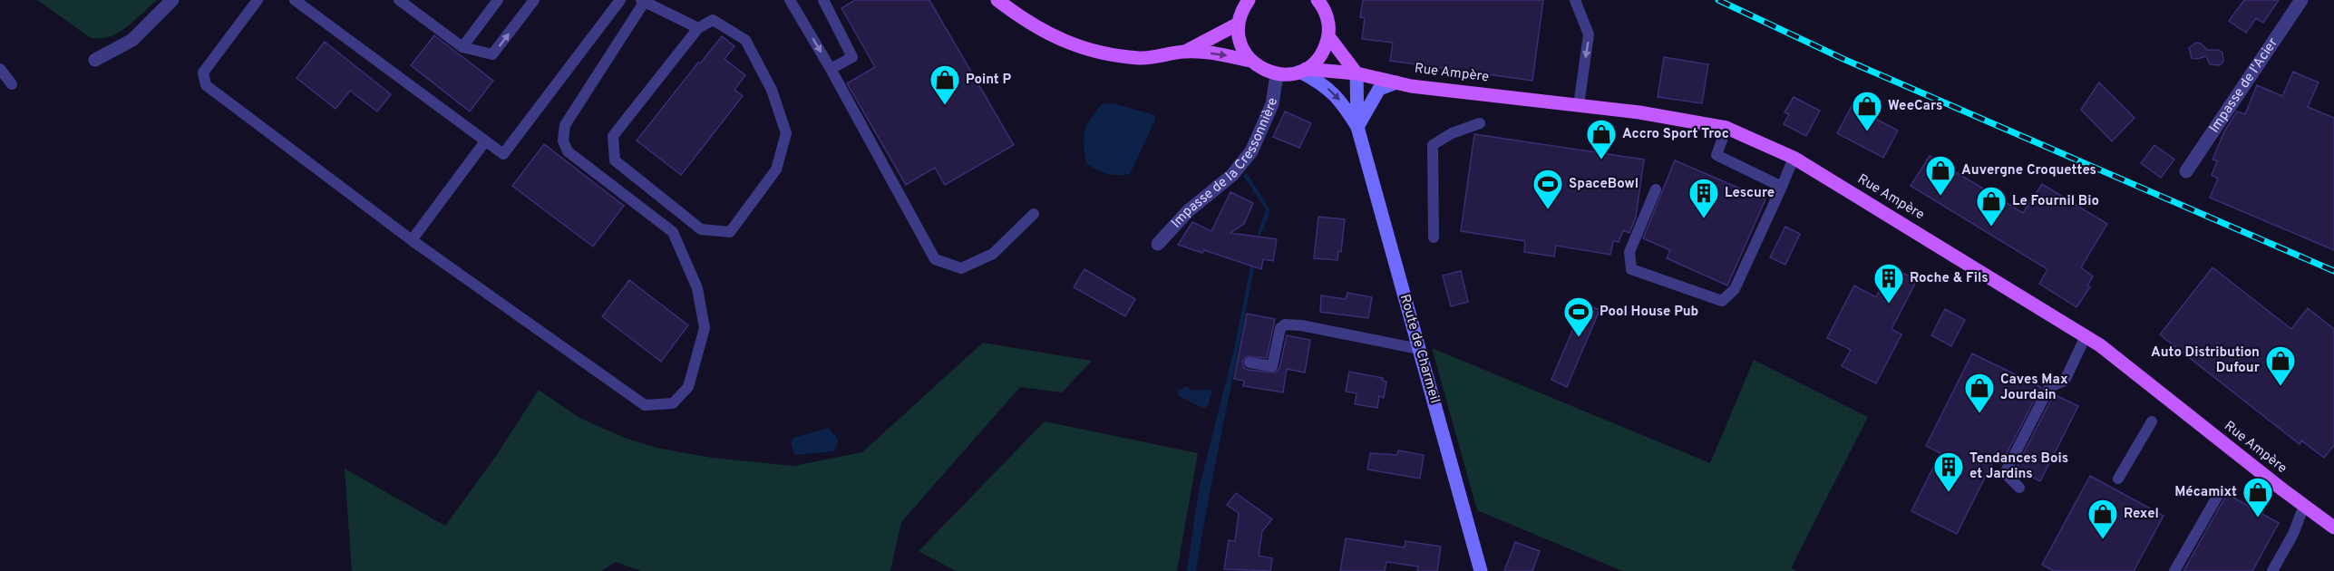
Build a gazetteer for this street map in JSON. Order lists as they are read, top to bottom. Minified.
{"streets":{"main road":["Rue Ampère","Route de Charmeil"],"street":["Impasse de l'Acier","Impasse de la Cressonnière"]},"crossings":[["Rue Ampère","Impasse de la Cressonnière"],["Rue Ampère","Route de Charmeil"]],"places":{"shop":["Point P","WeeCars","Accro Sport Troc","Auvergne Croquettes","Le Fournil Bio","Auto Distribution Dufour","Caves Max Jourdain","Mécamixt","Rexel"],"sports":["SpaceBowl","Pool House Pub"],"building":["Lescure","Roche & Fils","Tendances Bois et Jardins"]}}
